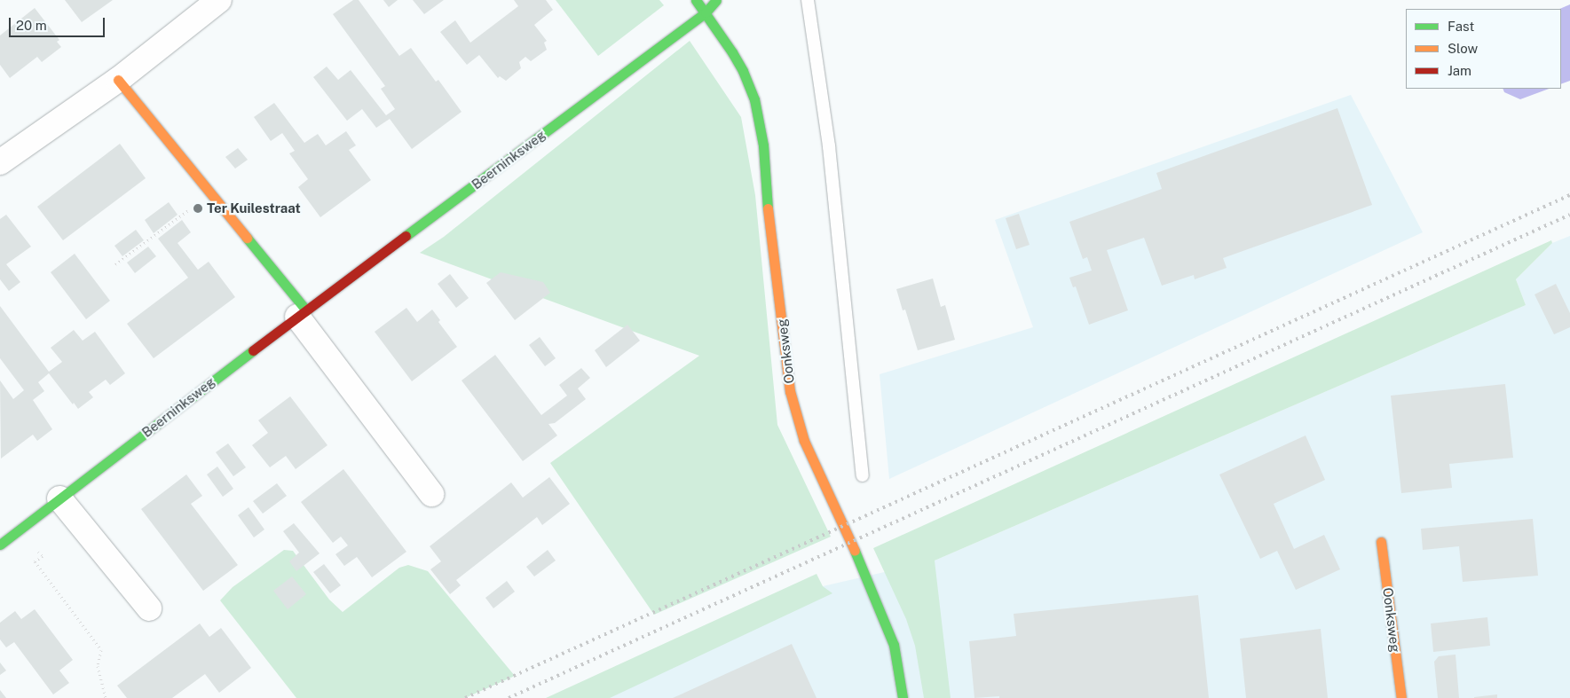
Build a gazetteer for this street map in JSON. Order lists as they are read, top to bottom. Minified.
{"streets":{"street":["Beerninksweg","Oonksweg"]},"crossings":[["Beerninksweg","Oonksweg"]],"places":["Ter Kuilestraat"],"legend":["Fast","Slow","Jam"],"scale_bar":"20 m"}
